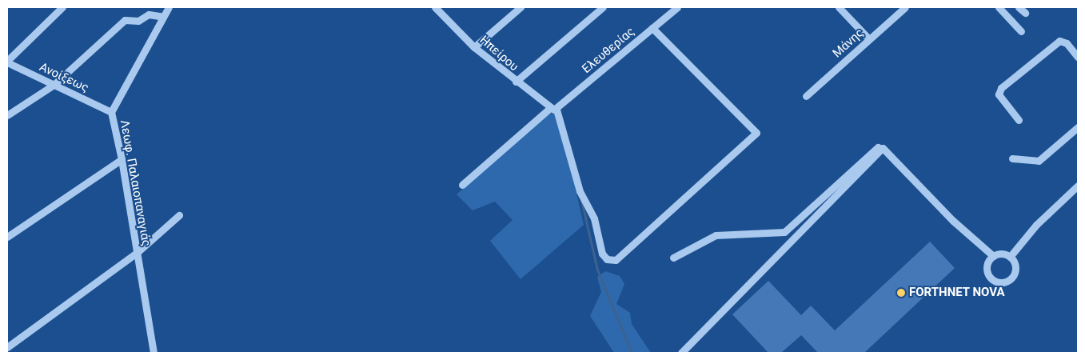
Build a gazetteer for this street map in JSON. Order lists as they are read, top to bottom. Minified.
{"streets":{"street":["Μάνης","Ελευθερίας","Ηπείρου","Ανοίξεως","Λεωφ. Παλαιοπαναγιάς"]},"crossings":[["Ελευθερίας","Ηπείρου"],["Ανοίξεως","Λεωφ. Παλαιοπαναγιάς"]],"places":["FORTHNET NOVA"]}
